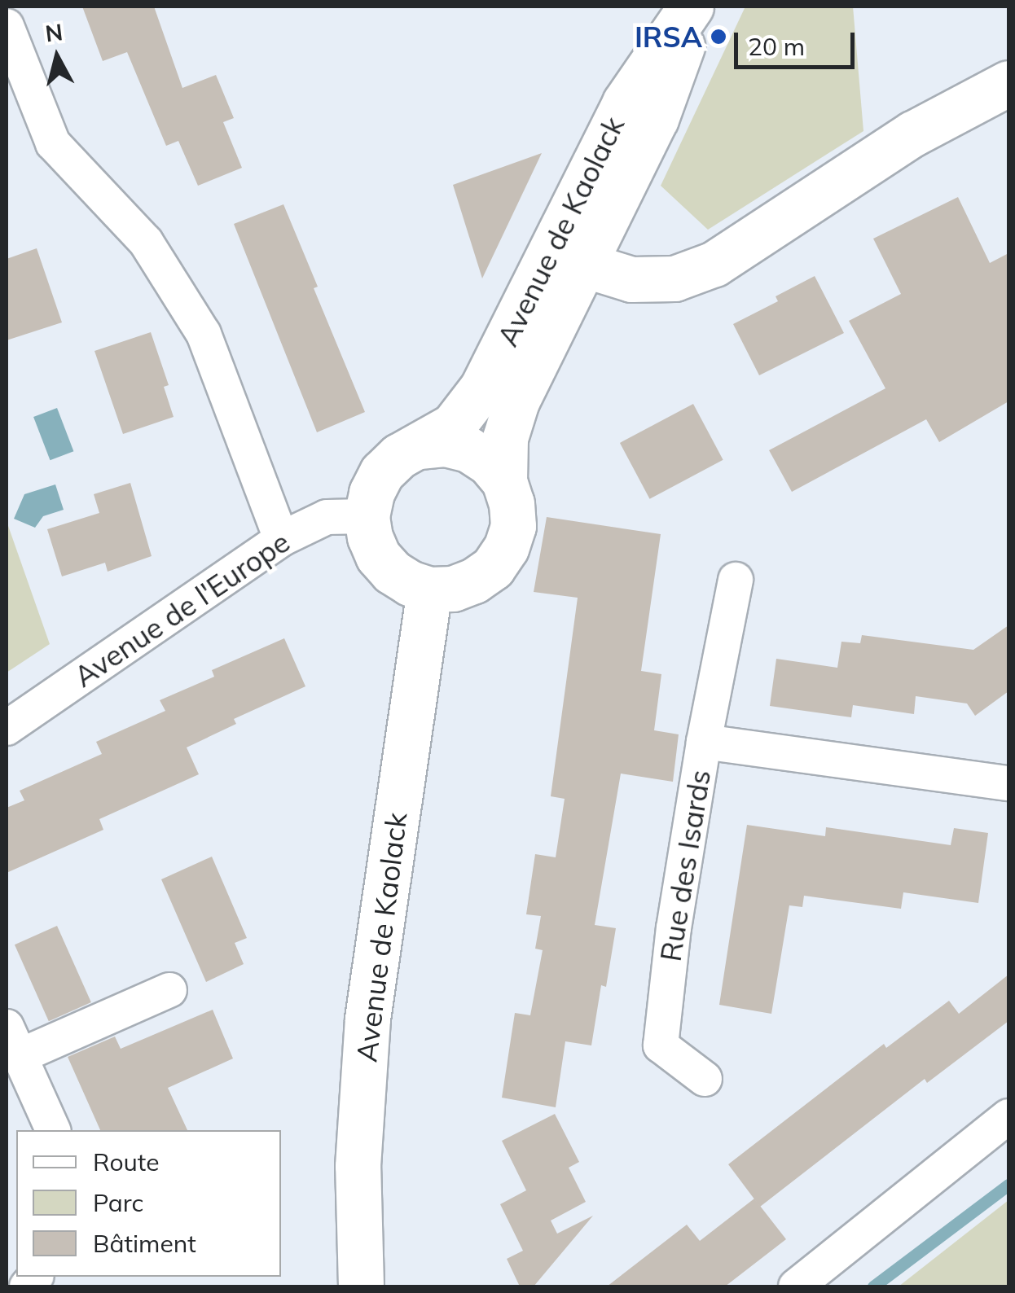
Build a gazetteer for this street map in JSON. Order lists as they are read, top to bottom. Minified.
{"streets":{"street":["Avenue de Kaolack","Avenue de l'Europe","Rue des Isards"]},"crossings":[["Avenue de Kaolack","Avenue de l'Europe"]],"places":["IRSA"],"legend":["Route","Parc","Bâtiment"],"scale_bar":"20 m","north":"top"}
